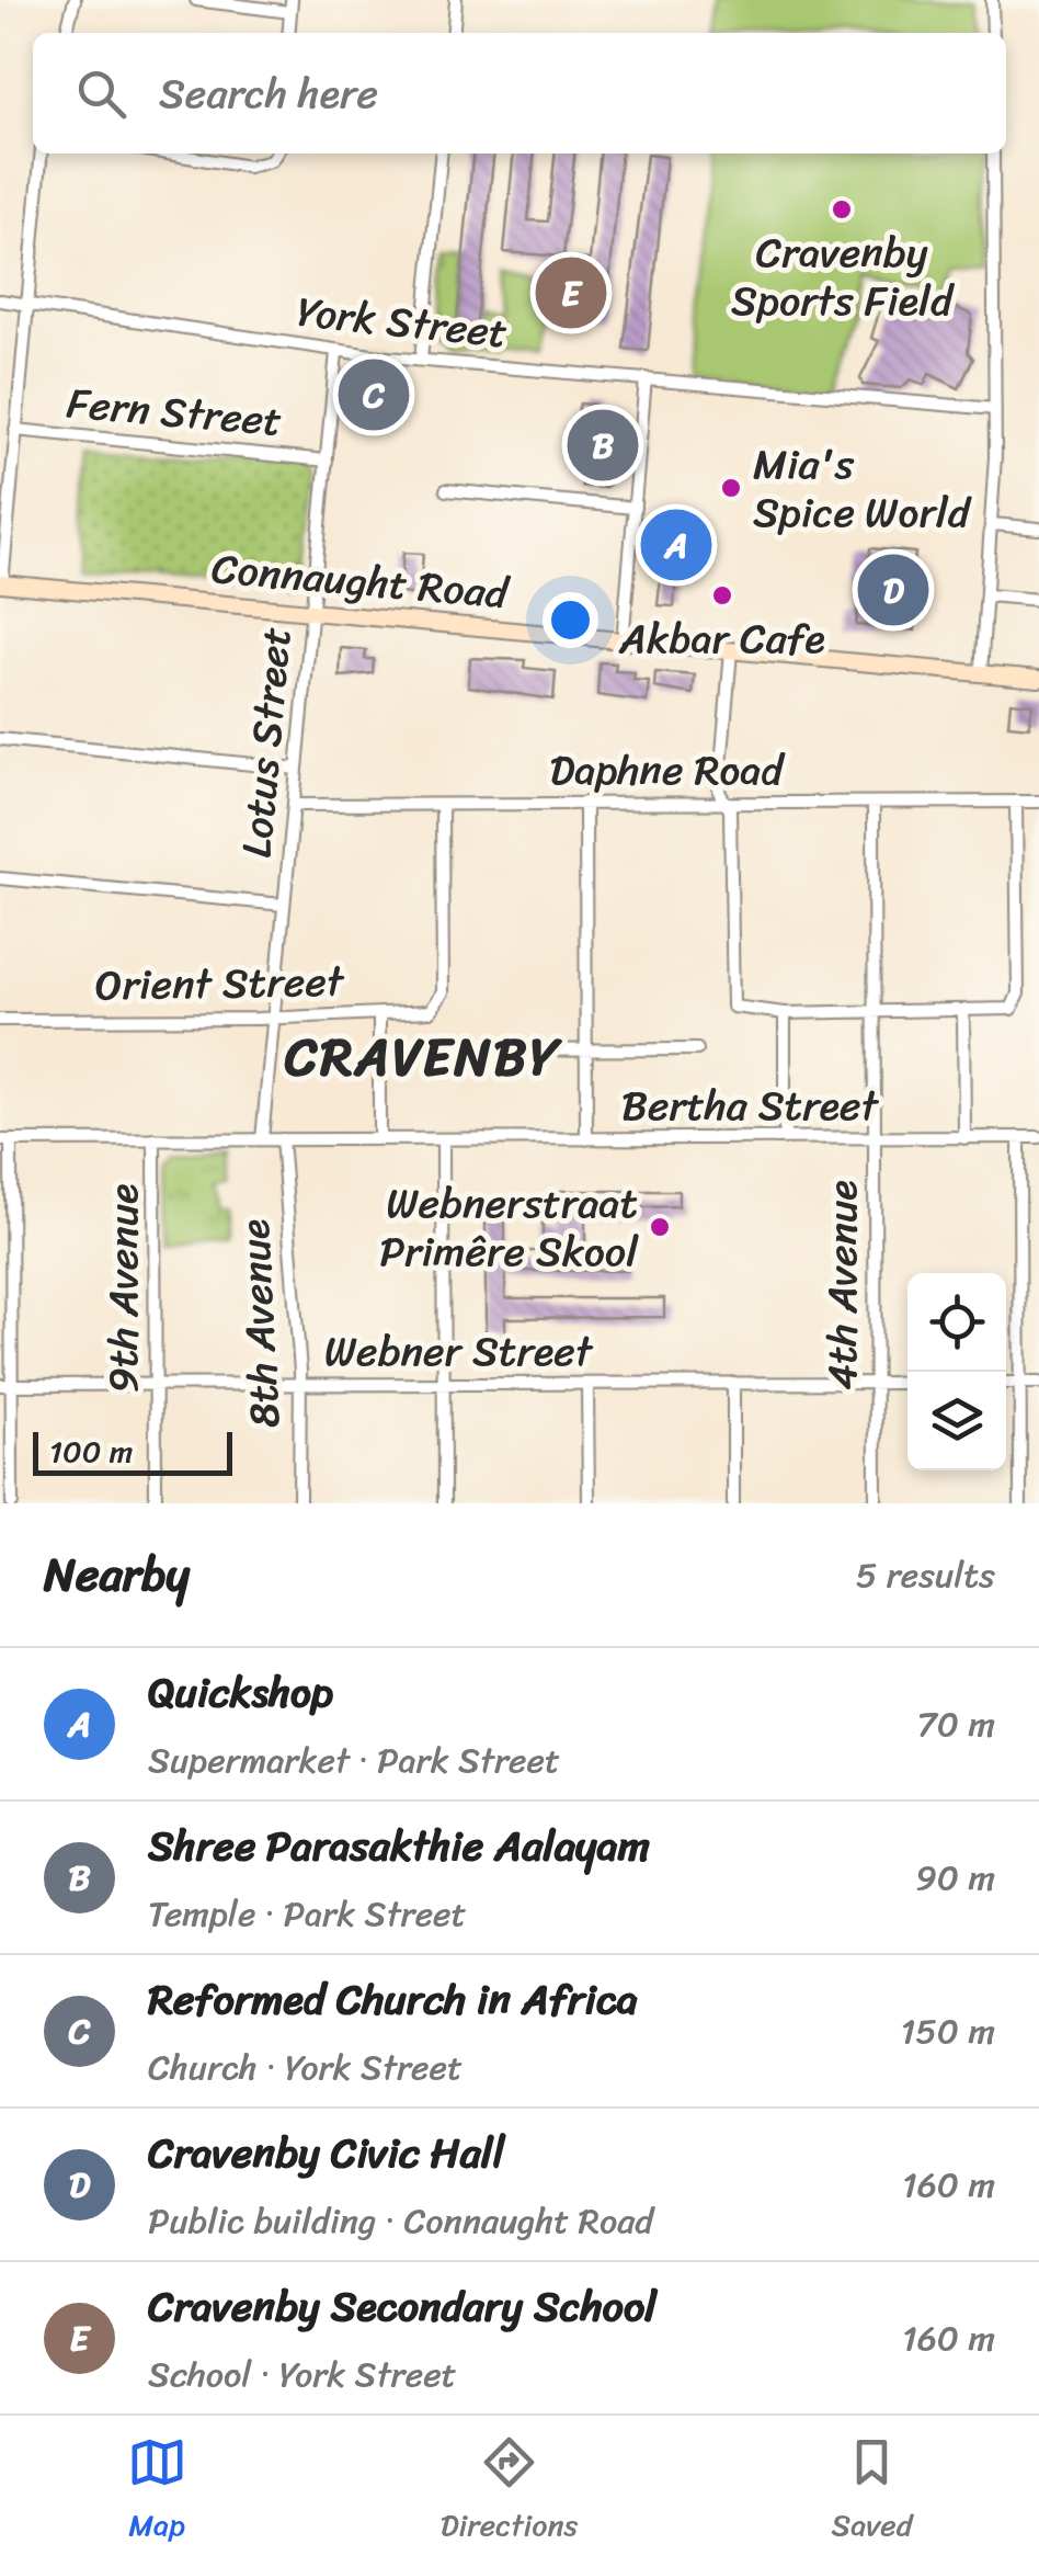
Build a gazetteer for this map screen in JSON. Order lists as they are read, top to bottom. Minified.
{"streets":{"street":["York Street","Fern Street","Connaught Road","Lotus Street","Daphne Road","Orient Street","Bertha Street","4th Avenue","9th Avenue","8th Avenue","Webner Street"]},"crossings":[["York Street","Lotus Street"],["Fern Street","Lotus Street"],["Connaught Road","Lotus Street"],["Lotus Street","Daphne Road"],["Lotus Street","Orient Street"],["Lotus Street","Bertha Street"],["Daphne Road","Orient Street"],["Daphne Road","4th Avenue"],["Bertha Street","4th Avenue"],["Bertha Street","9th Avenue"],["Bertha Street","8th Avenue"],["4th Avenue","Webner Street"],["9th Avenue","Webner Street"],["8th Avenue","Webner Street"]],"districts":["CRAVENBY"],"places":["Cravenby Sports Field","Mia's Spice World","Akbar Cafe","Webnerstraat Primêre Skool"],"scale_bar":"100 m","page":{"search":"Search here","pins":["E","C","B","A","D"],"scale":"100 m","heading":["Nearby","5 results"],"list":[{"mark":"A","name":"Quickshop","note":"Supermarket · Park Street","value":"70 m"},{"mark":"B","name":"Shree Parasakthie Aalayam","note":"Temple · Park Street","value":"90 m"},{"mark":"C","name":"Reformed Church in Africa","note":"Church · York Street","value":"150 m"},{"mark":"D","name":"Cravenby Civic Hall","note":"Public building · Connaught Road","value":"160 m"},{"mark":"E","name":"Cravenby Secondary School","note":"School · York Street","value":"160 m"}],"nav":["Map","Directions","Saved"]}}
